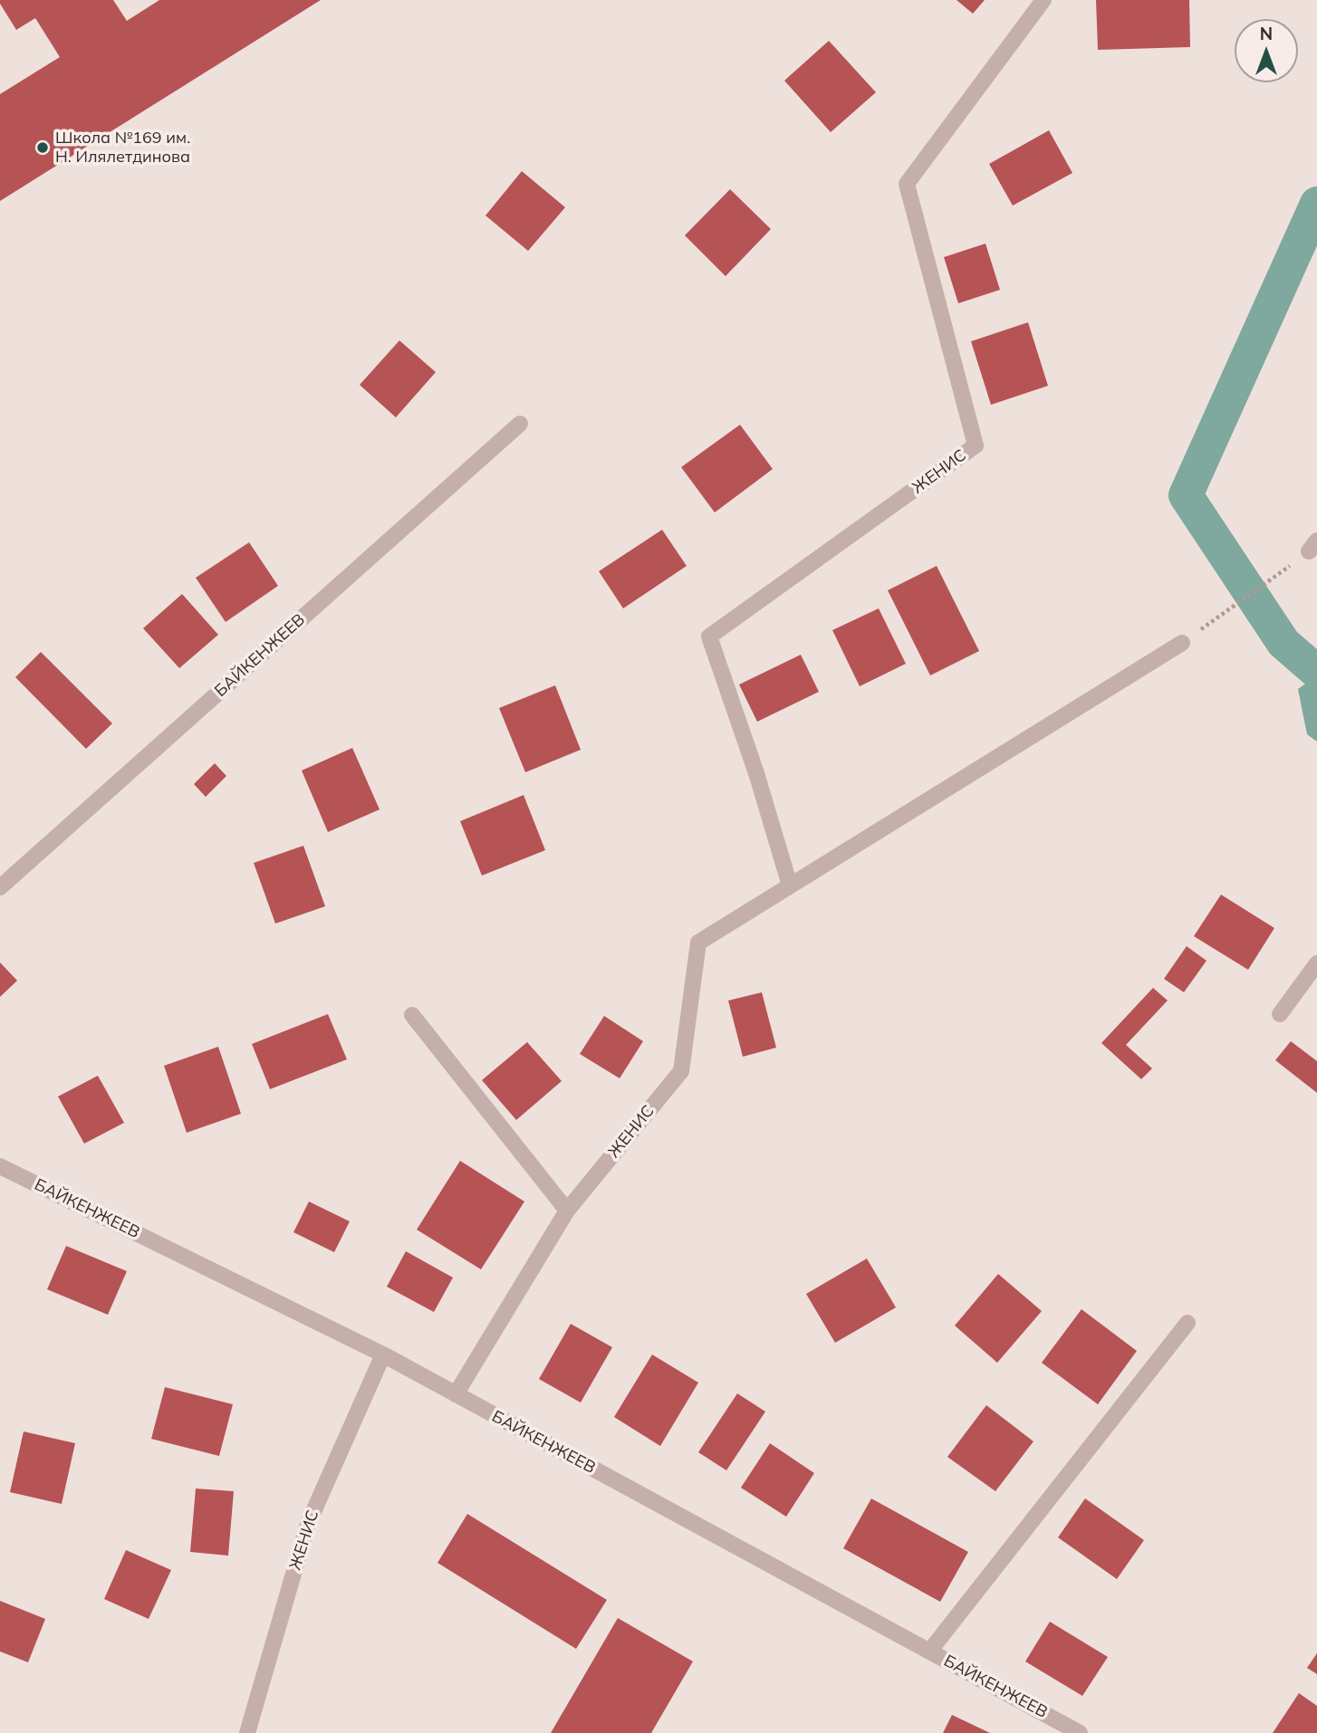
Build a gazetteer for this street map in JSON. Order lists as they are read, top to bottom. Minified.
{"streets":{"street":["ЖЕНИС","БАЙКЕНЖЕЕВ"]},"crossings":[["ЖЕНИС","БАЙКЕНЖЕЕВ"]],"places":["Школа №169 им. Н. Илялетдинова"],"north":"top"}
